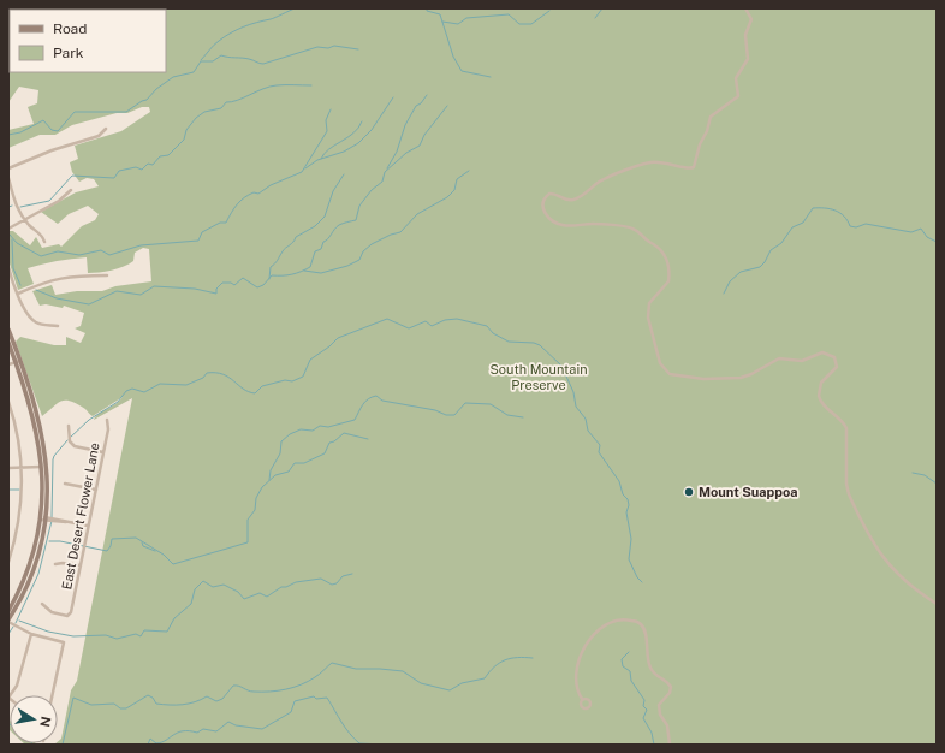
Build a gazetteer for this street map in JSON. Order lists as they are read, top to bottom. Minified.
{"streets":{"street":["East Desert Flower Lane"]},"parks":["South Mountain Preserve"],"places":["Mount Suappoa"],"legend":["Road","Park"],"north":"right"}
